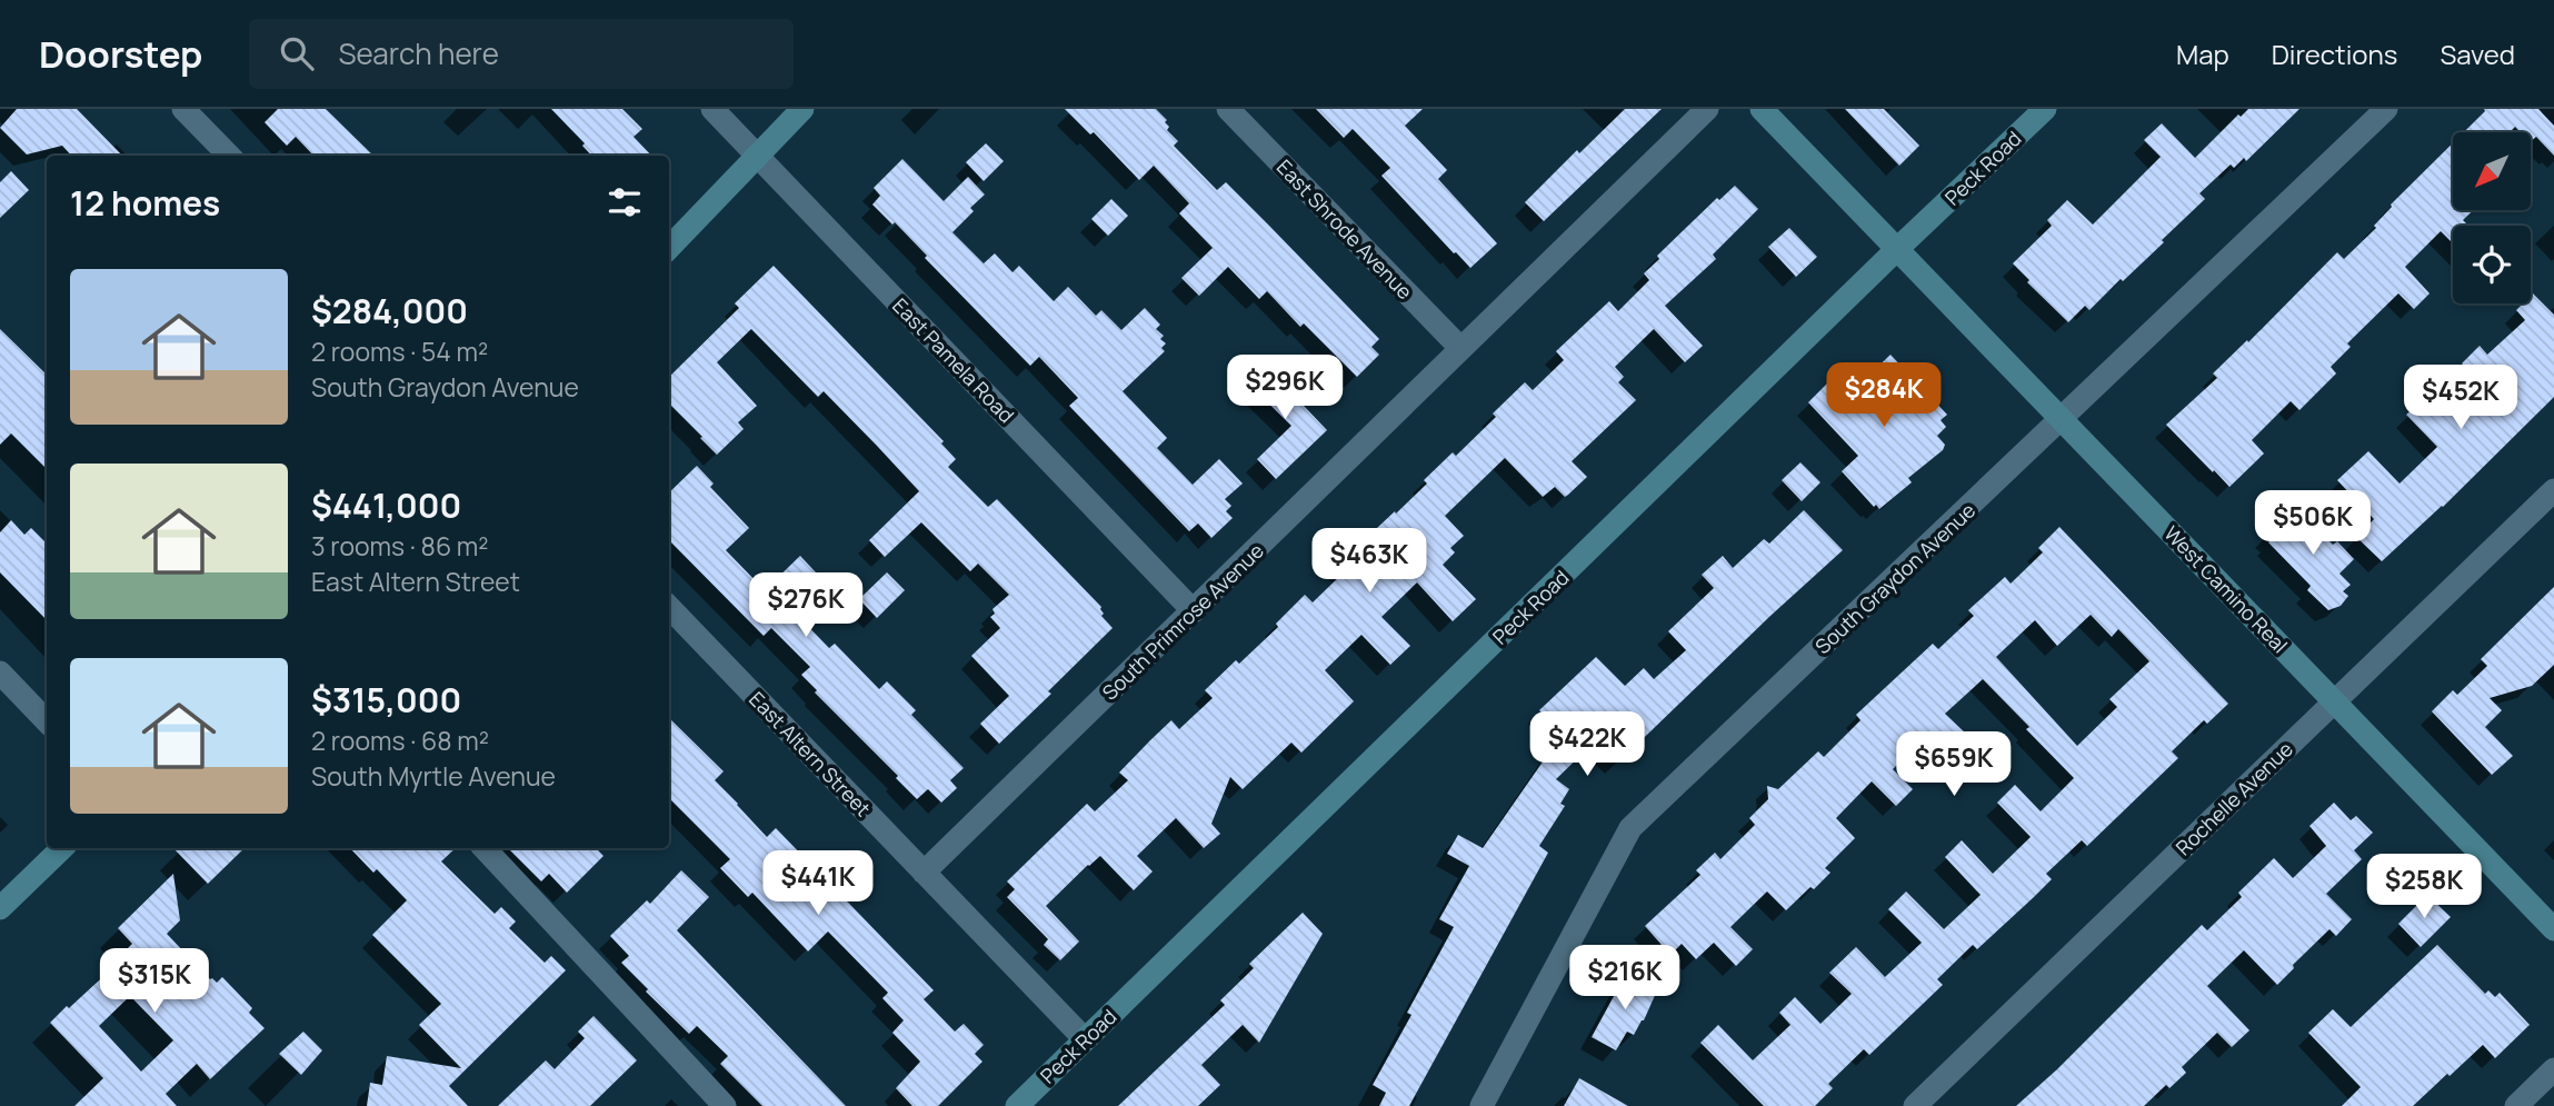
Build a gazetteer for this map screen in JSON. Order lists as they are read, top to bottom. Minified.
{"streets":{"street":["Peck Road","East Shrode Avenue","East Pamela Road","South Graydon Avenue","West Camino Real","South Primrose Avenue","East Altern Street","Rochelle Avenue"]},"crossings":[["Peck Road","West Camino Real"],["Peck Road","East Altern Street"],["East Shrode Avenue","South Primrose Avenue"],["East Pamela Road","South Primrose Avenue"],["South Graydon Avenue","West Camino Real"],["West Camino Real","Rochelle Avenue"],["South Primrose Avenue","East Altern Street"]],"north":"bottom left","page":{"header":"Doorstep","search":"Search here","nav":["Map","Directions","Saved"],"heading":"12 homes","list":[{"name":"$284,000","note":"2 rooms · 54 m² · South Graydon Avenue"},{"name":"$441,000","note":"3 rooms · 86 m² · East Altern Street"},{"name":"$315,000","note":"2 rooms · 68 m² · South Myrtle Avenue"}],"price":["$296K","$284K","$452K","$506K","$463K","$276K","$422K","$659K","$441K","$258K","$216K","$315K"]}}
